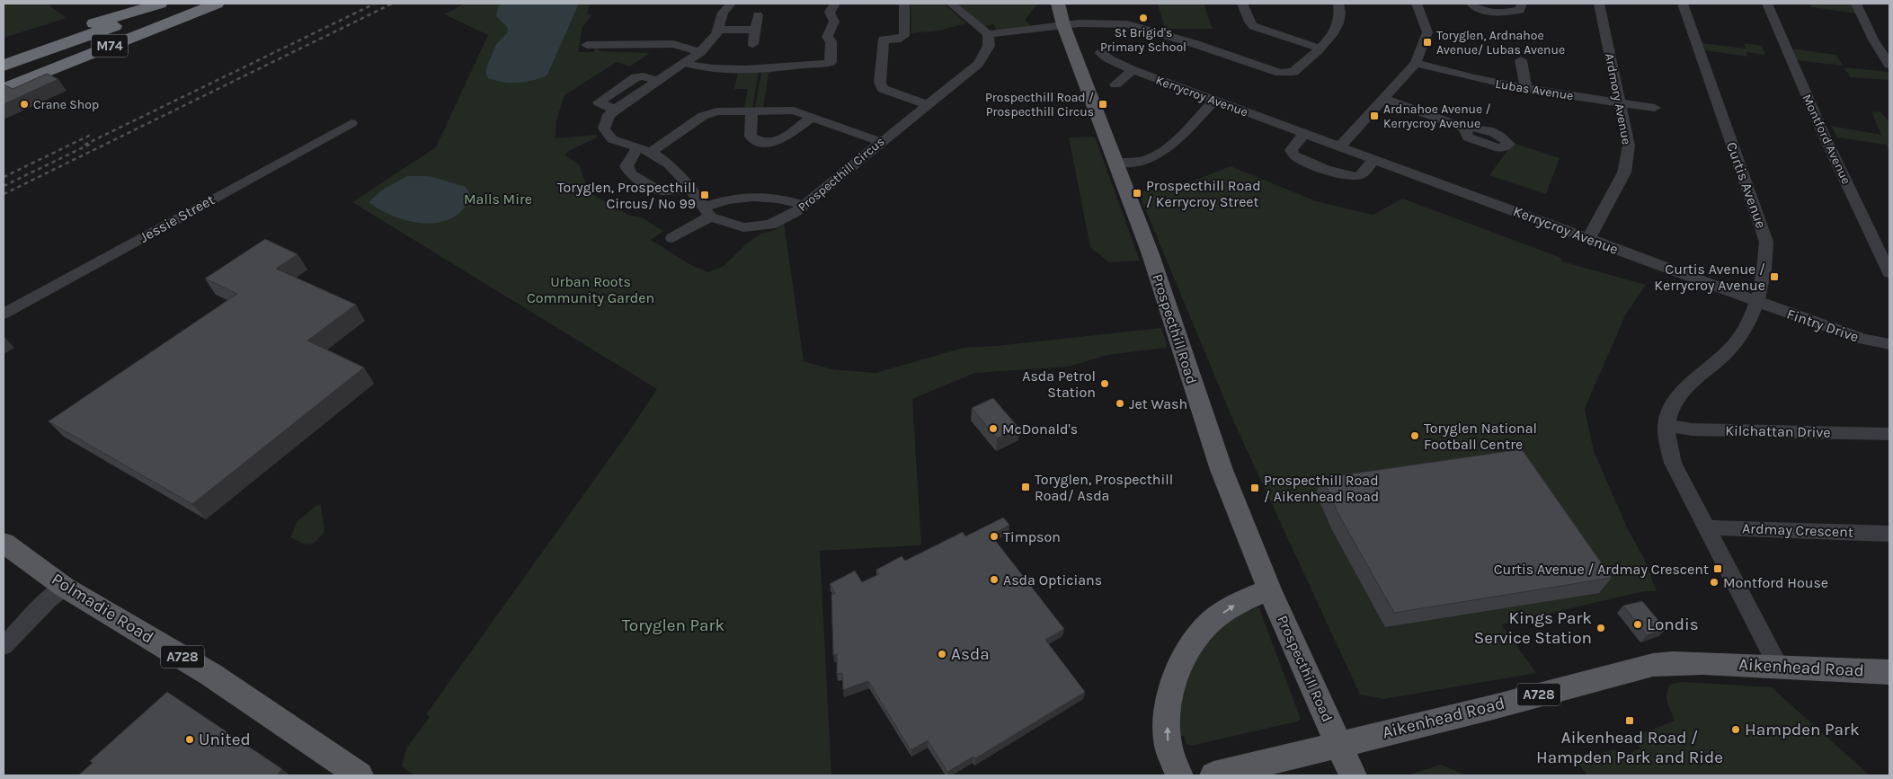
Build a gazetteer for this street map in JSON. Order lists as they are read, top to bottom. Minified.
{"streets":{"highway":["M74"],"main road":["Prospecthill Road","Polmadie Road","A728","Aikenhead Road"],"street":["Lubas Avenue","Kerrycroy Avenue","Ardmory Avenue","Montford Avenue","Prospecthill Circus","Curtis Avenue","Jessie Street","Fintry Drive","Kilchattan Drive","Ardmay Crescent"]},"crossings":[["Lubas Avenue","Ardmory Avenue"],["Kerrycroy Avenue","Ardmory Avenue"],["Kerrycroy Avenue","Curtis Avenue"],["Kerrycroy Avenue","Fintry Drive"],["Curtis Avenue","Fintry Drive"],["Curtis Avenue","Kilchattan Drive"],["Curtis Avenue","Ardmay Crescent"],["Curtis Avenue","Aikenhead Road"],["Prospecthill Road","Aikenhead Road"]],"parks":["Malls Mire","Urban Roots Community Garden","Toryglen Park"],"places":{"other":["St Brigid's Primary School","Crane Shop","Asda Petrol Station","Jet Wash","McDonald's","Toryglen National Football Centre","Timpson","Asda Opticians","Montford House","Londis","Kings Park Service Station","Asda","Hampden Park","United"],"transit":["Toryglen, Ardnahoe Avenue/ Lubas Avenue","Prospecthill Road / Prospecthill Circus","Ardnahoe Avenue / Kerrycroy Avenue","Prospecthill Road / Kerrycroy Street","Toryglen, Prospecthill Circus/ No 99","Curtis Avenue / Kerrycroy Avenue","Toryglen, Prospecthill Road/ Asda","Prospecthill Road / Aikenhead Road","Curtis Avenue / Ardmay Crescent","Aikenhead Road / Hampden Park and Ride"]}}
